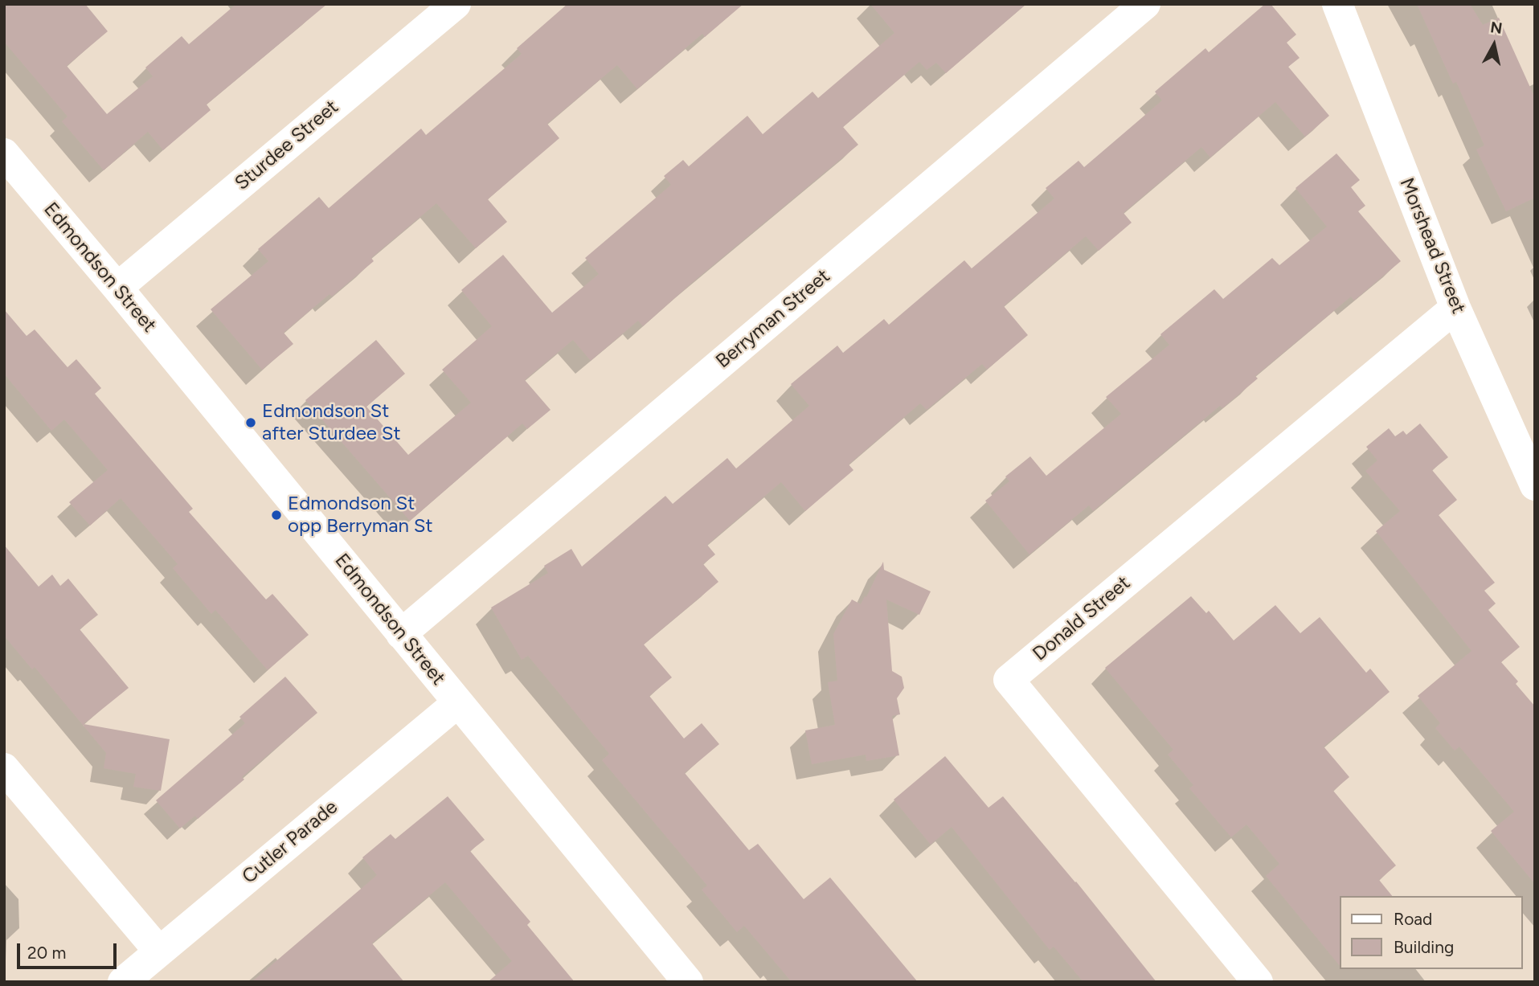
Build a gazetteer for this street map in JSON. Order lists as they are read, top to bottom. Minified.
{"streets":{"street":["Sturdee Street","Morshead Street","Edmondson Street","Berryman Street","Donald Street","Cutler Parade"]},"crossings":[["Sturdee Street","Edmondson Street"],["Morshead Street","Donald Street"],["Edmondson Street","Berryman Street"],["Edmondson Street","Cutler Parade"]],"places":["Edmondson St after Sturdee St","Edmondson St opp Berryman St"],"legend":["Road","Building"],"scale_bar":"20 m","north":"top"}
